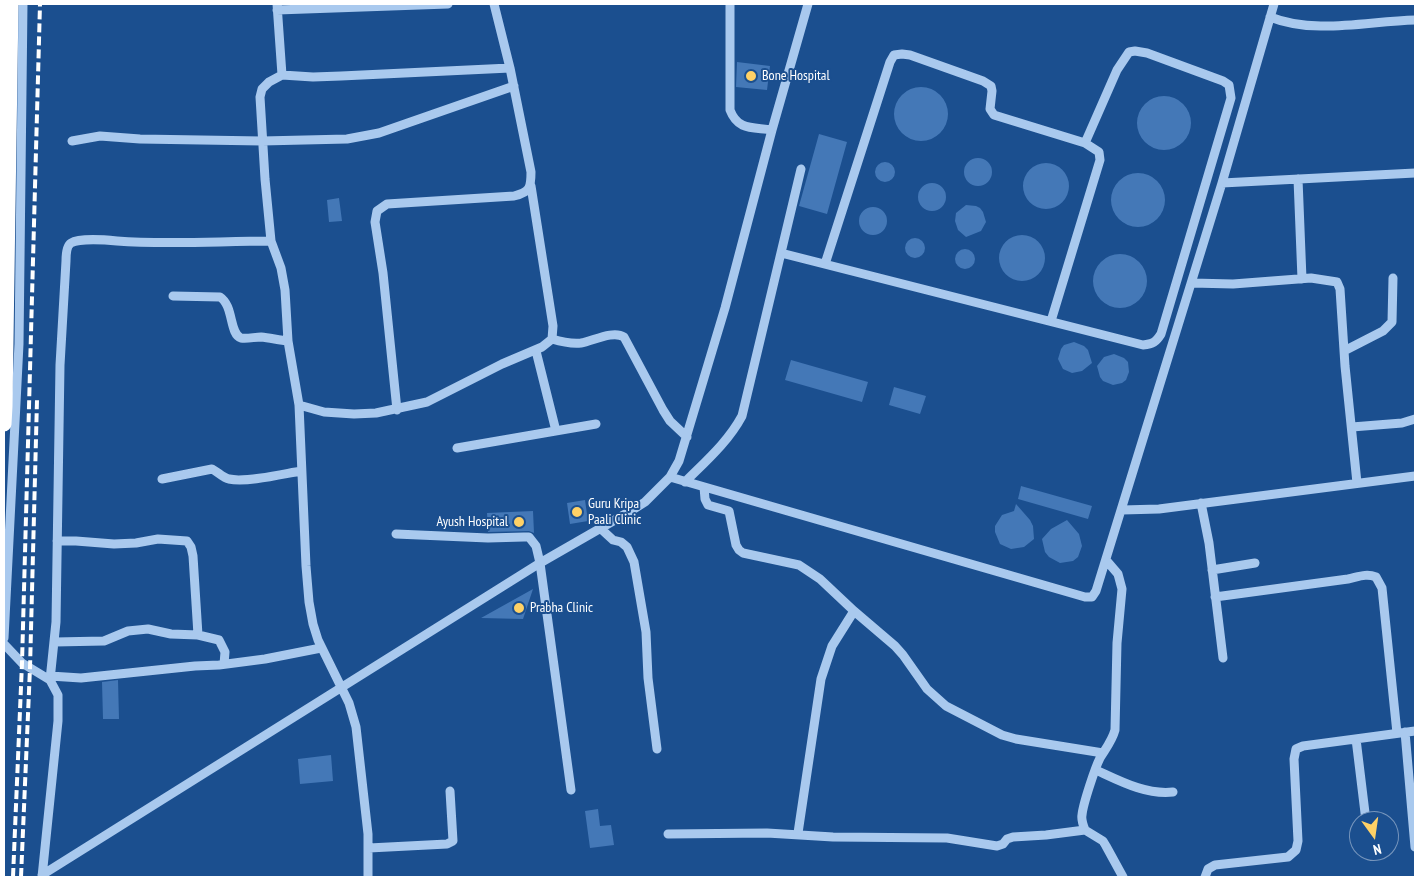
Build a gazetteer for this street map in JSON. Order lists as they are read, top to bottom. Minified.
{"places":["Bone Hospital","Guru Kripa Paali Clinic","Ayush Hospital","Prabha Clinic"],"north":"bottom"}
